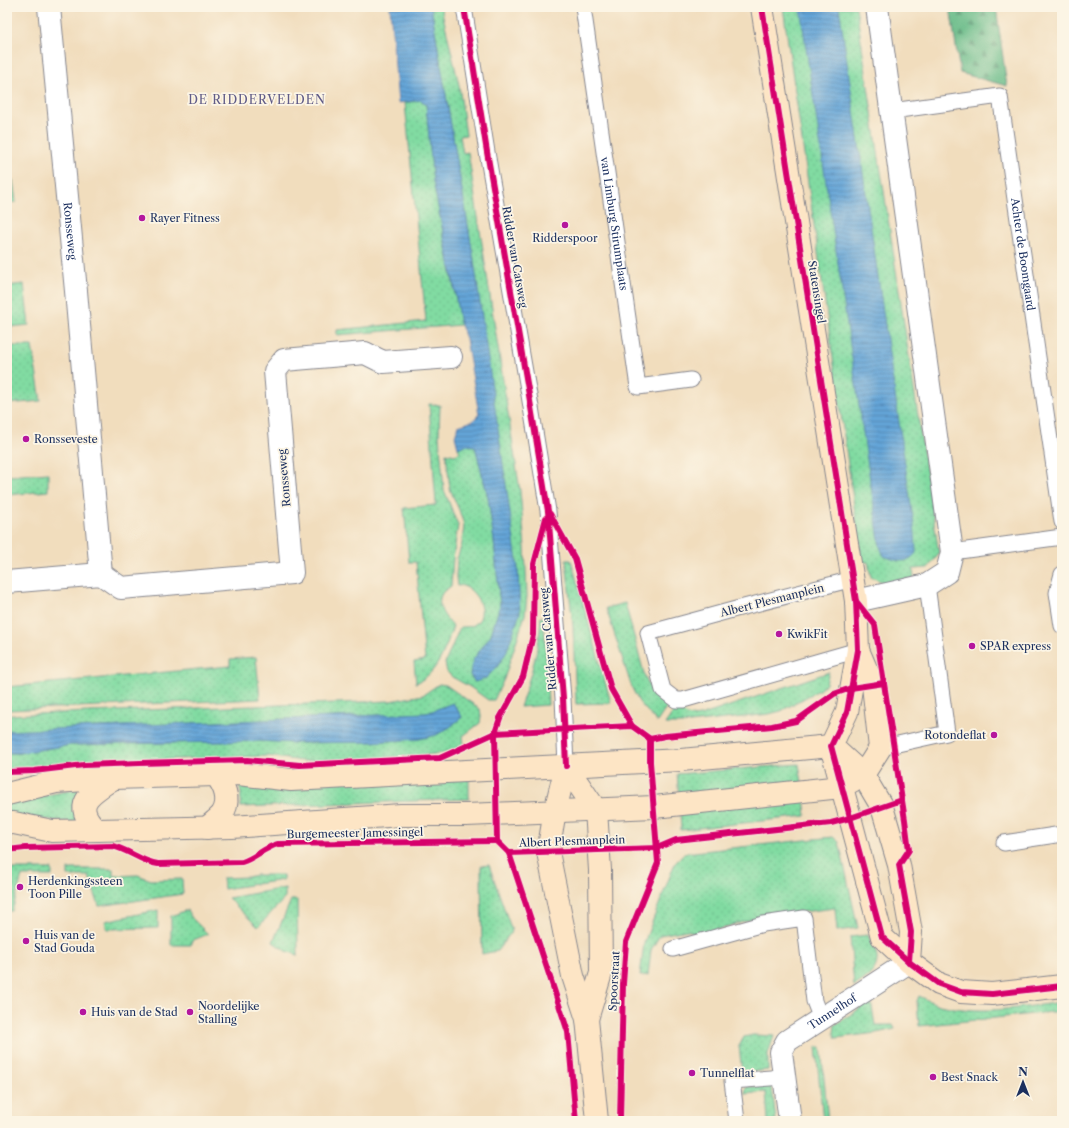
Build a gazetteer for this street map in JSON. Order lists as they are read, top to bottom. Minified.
{"streets":{"main road":["Statensingel","Burgemeester Jamessingel","Spoorstraat"],"street":["Ronsseweg","Tunnelhof"],"lane":["van Limburg Stirumplaats","Achter de Boomgaard","Ridder van Catsweg","Albert Plesmanplein"]},"crossings":[["Statensingel","Albert Plesmanplein"],["Burgemeester Jamessingel","Spoorstraat"]],"districts":["DE RIDDERVELDEN"],"places":["Rayer Fitness","Ridderspoor","Ronsseveste","KwikFit","SPAR express","Rotondeflat","Herdenkingssteen Toon Pille","Huis van de Stad Gouda","Huis van de Stad","Noordelijke Stalling","Tunnelflat","Best Snack"],"north":"top"}
